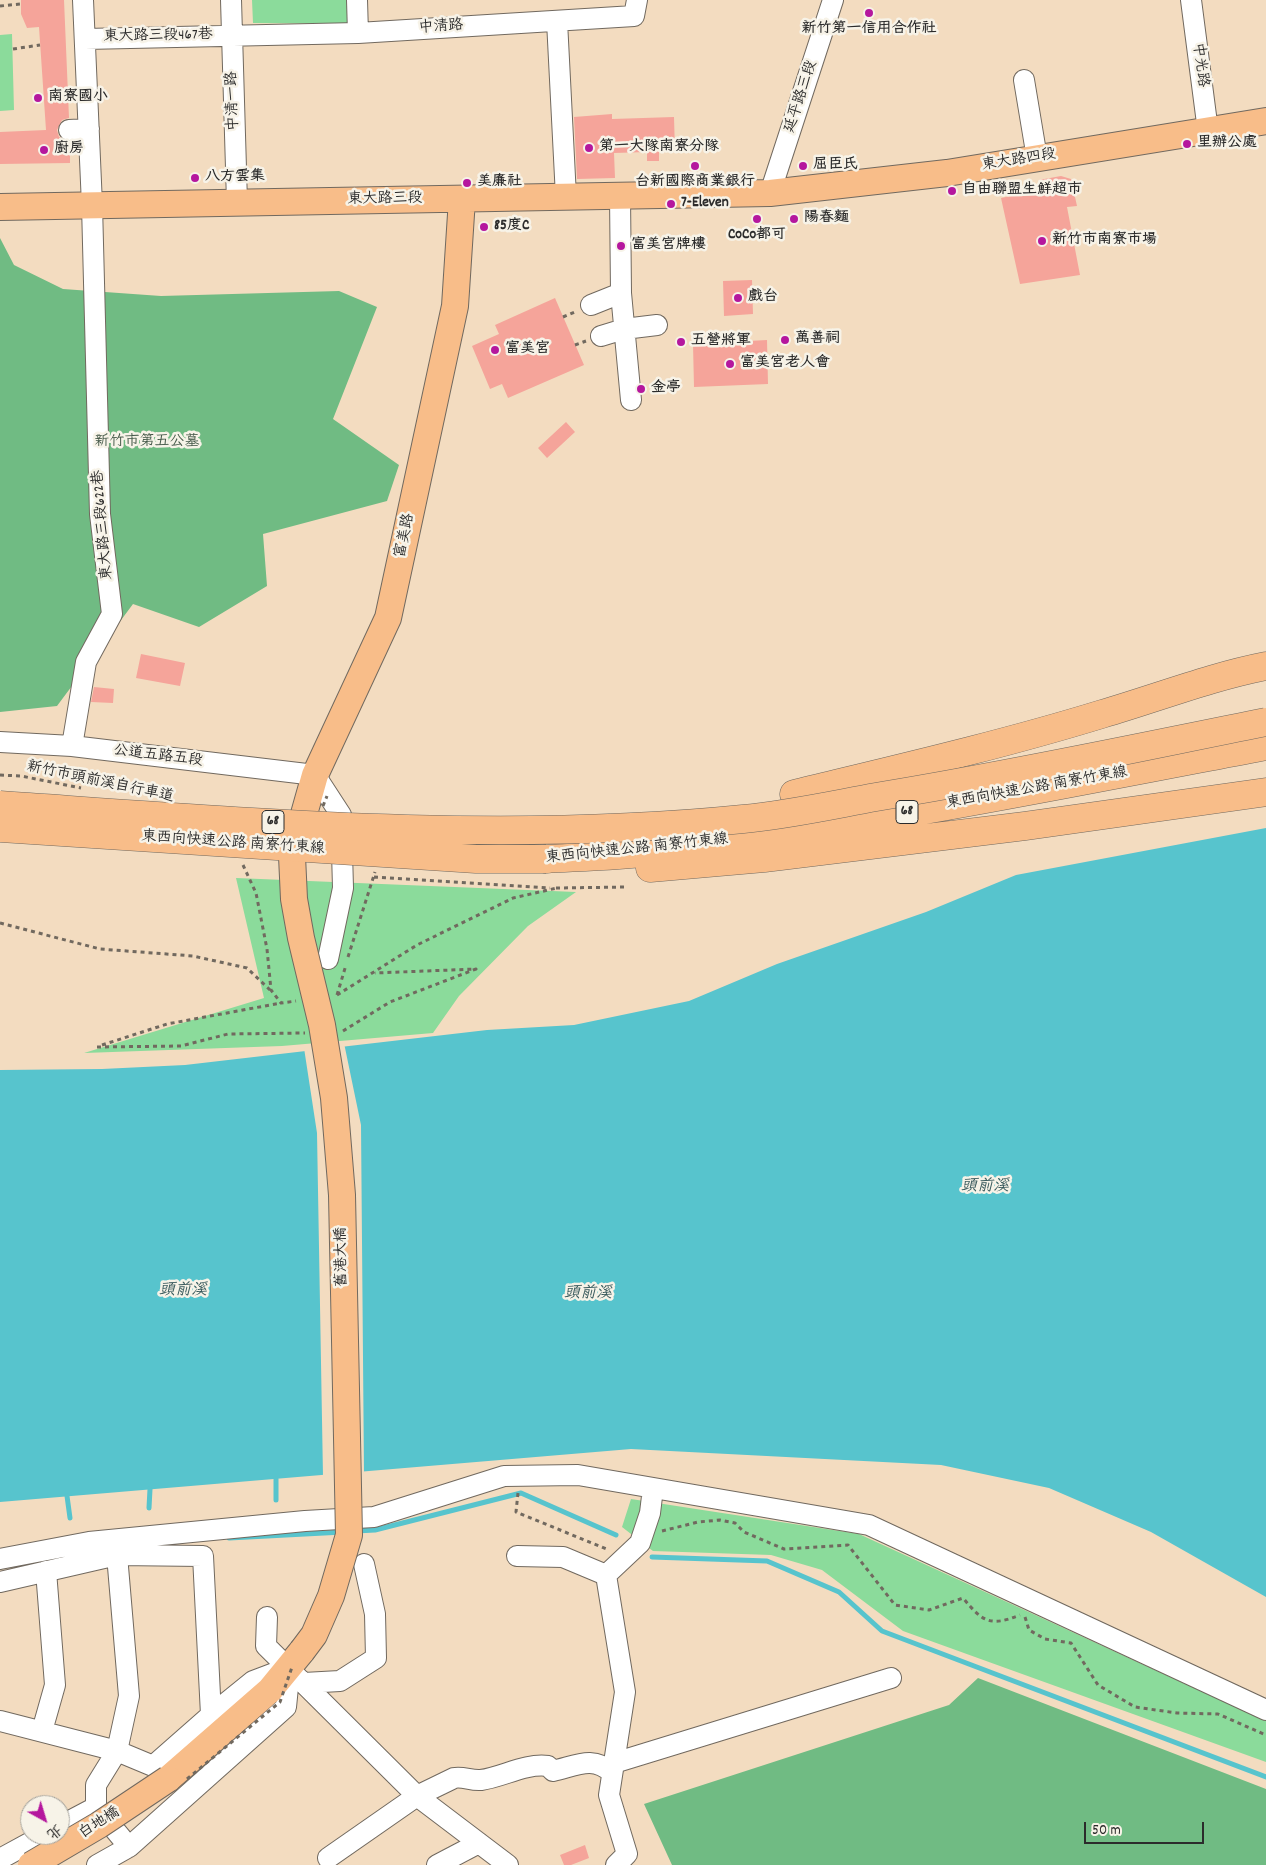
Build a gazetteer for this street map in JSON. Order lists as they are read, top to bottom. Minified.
{"streets":{"highway":["東西向快速公路 南寮竹東線","68"],"main road":["東大路四段","東大路三段","富美路","舊港大橋","白地橋"],"street":["中清路","東大路三段467巷","中光路","延平路三段","中清一路","東大路三段622巷","公道五路五段"],"path":["新竹市頭前溪自行車道"]},"crossings":[["中清路","東大路三段467巷"],["中清路","中清一路"],["東大路三段467巷","中清一路"],["東大路三段467巷","東大路三段"],["東大路三段467巷","東大路三段622巷"],["中光路","東大路四段"],["延平路三段","東大路四段"],["延平路三段","東大路三段"],["中清一路","東大路三段"],["東大路四段","東大路三段"],["東大路三段","東大路三段622巷"],["東大路三段","富美路"],["東大路三段622巷","公道五路五段"],["富美路","公道五路五段"],["富美路","舊港大橋"],["舊港大橋","白地橋"]],"water":["頭前溪"],"parks":["新竹市第五公墓"],"places":["新竹第一信用合作社","南寮國小","里辦公處","第一大隊南寮分隊","廚房","台新國際商業銀行","屈臣氏","八方雲集","美廉社","自由聯盟生鮮超市","7-Eleven","CoCo都可","陽春麵","85度C","新竹市南寮市場","富美宮牌樓","戲台","萬善祠","五營將軍","富美宮","富美宮老人會","金亭"],"scale_bar":"50 m","north":"bottom right"}
